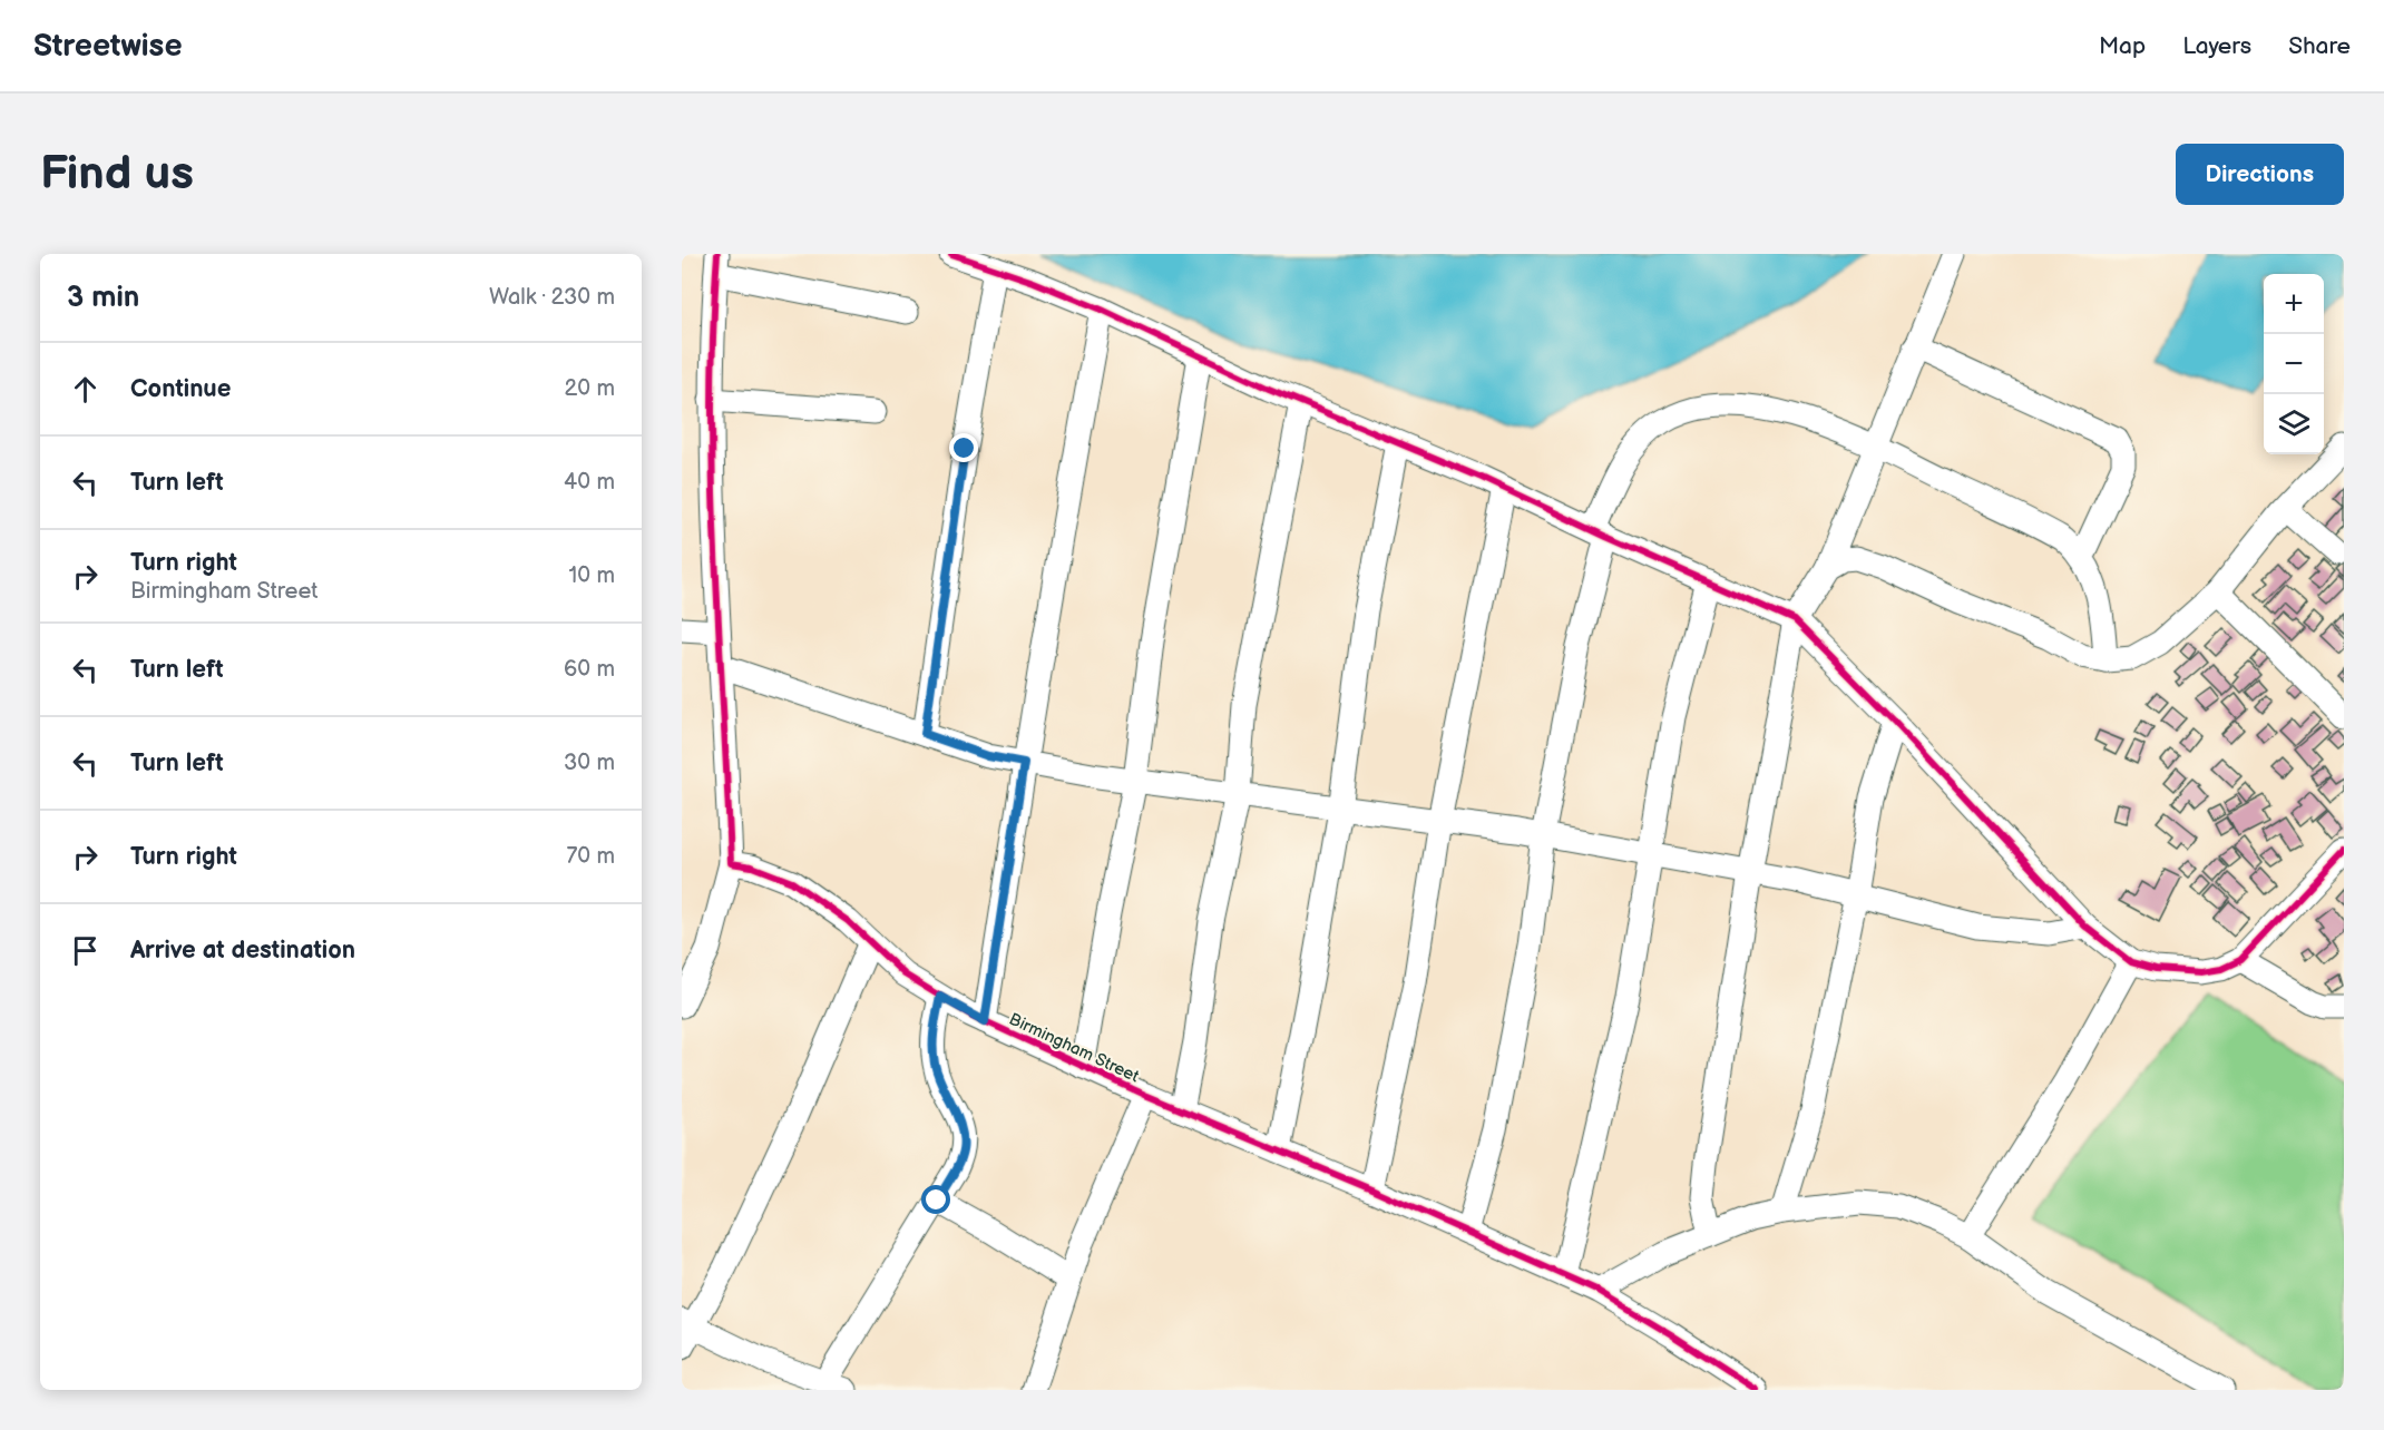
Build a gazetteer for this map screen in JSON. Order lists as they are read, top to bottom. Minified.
{"streets":{"street":["Birmingham Street"]},"page":{"header":"Streetwise","nav":["Map","Layers","Share"],"buttons":"Directions","title":"Find us","heading":["3 min","Walk · 230 m"],"map_buttons":["+","−"],"list":[["Continue","20 m"],["Turn left","40 m"],["Turn right","Birmingham Street","10 m"],["Turn left","60 m"],["Turn left","30 m"],["Turn right","70 m"],"Arrive at destination"]}}
